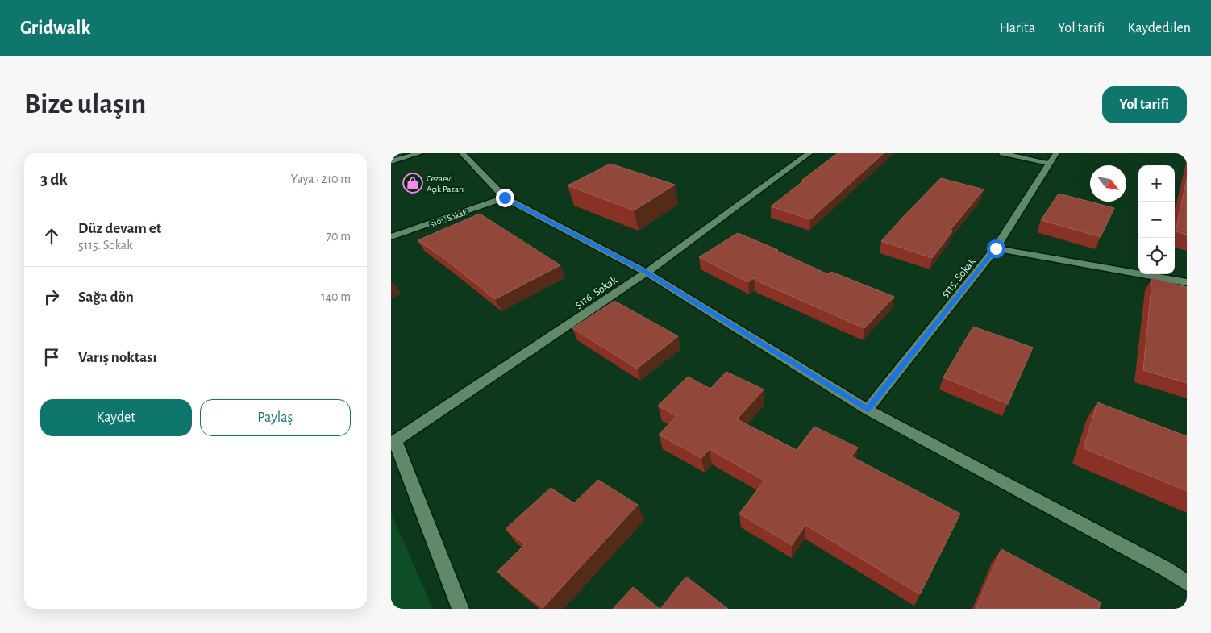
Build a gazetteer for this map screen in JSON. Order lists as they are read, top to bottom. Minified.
{"streets":{"street":["5101. Sokak","5115. Sokak","5116. Sokak"]},"places":{"shop":["Cezaevi Açık Pazarı"]},"north":"bottom right","page":{"header":"Gridwalk","nav":["Harita","Yol tarifi","Kaydedilen"],"buttons":["Yol tarifi",["Kaydet","Paylaş"]],"title":"Bize ulaşın","heading":["3 dk","Yaya · 210 m"],"map_buttons":["+","−"],"list":[["Düz devam et","5115. Sokak","70 m"],["Sağa dön","140 m"],"Varış noktası"]}}
